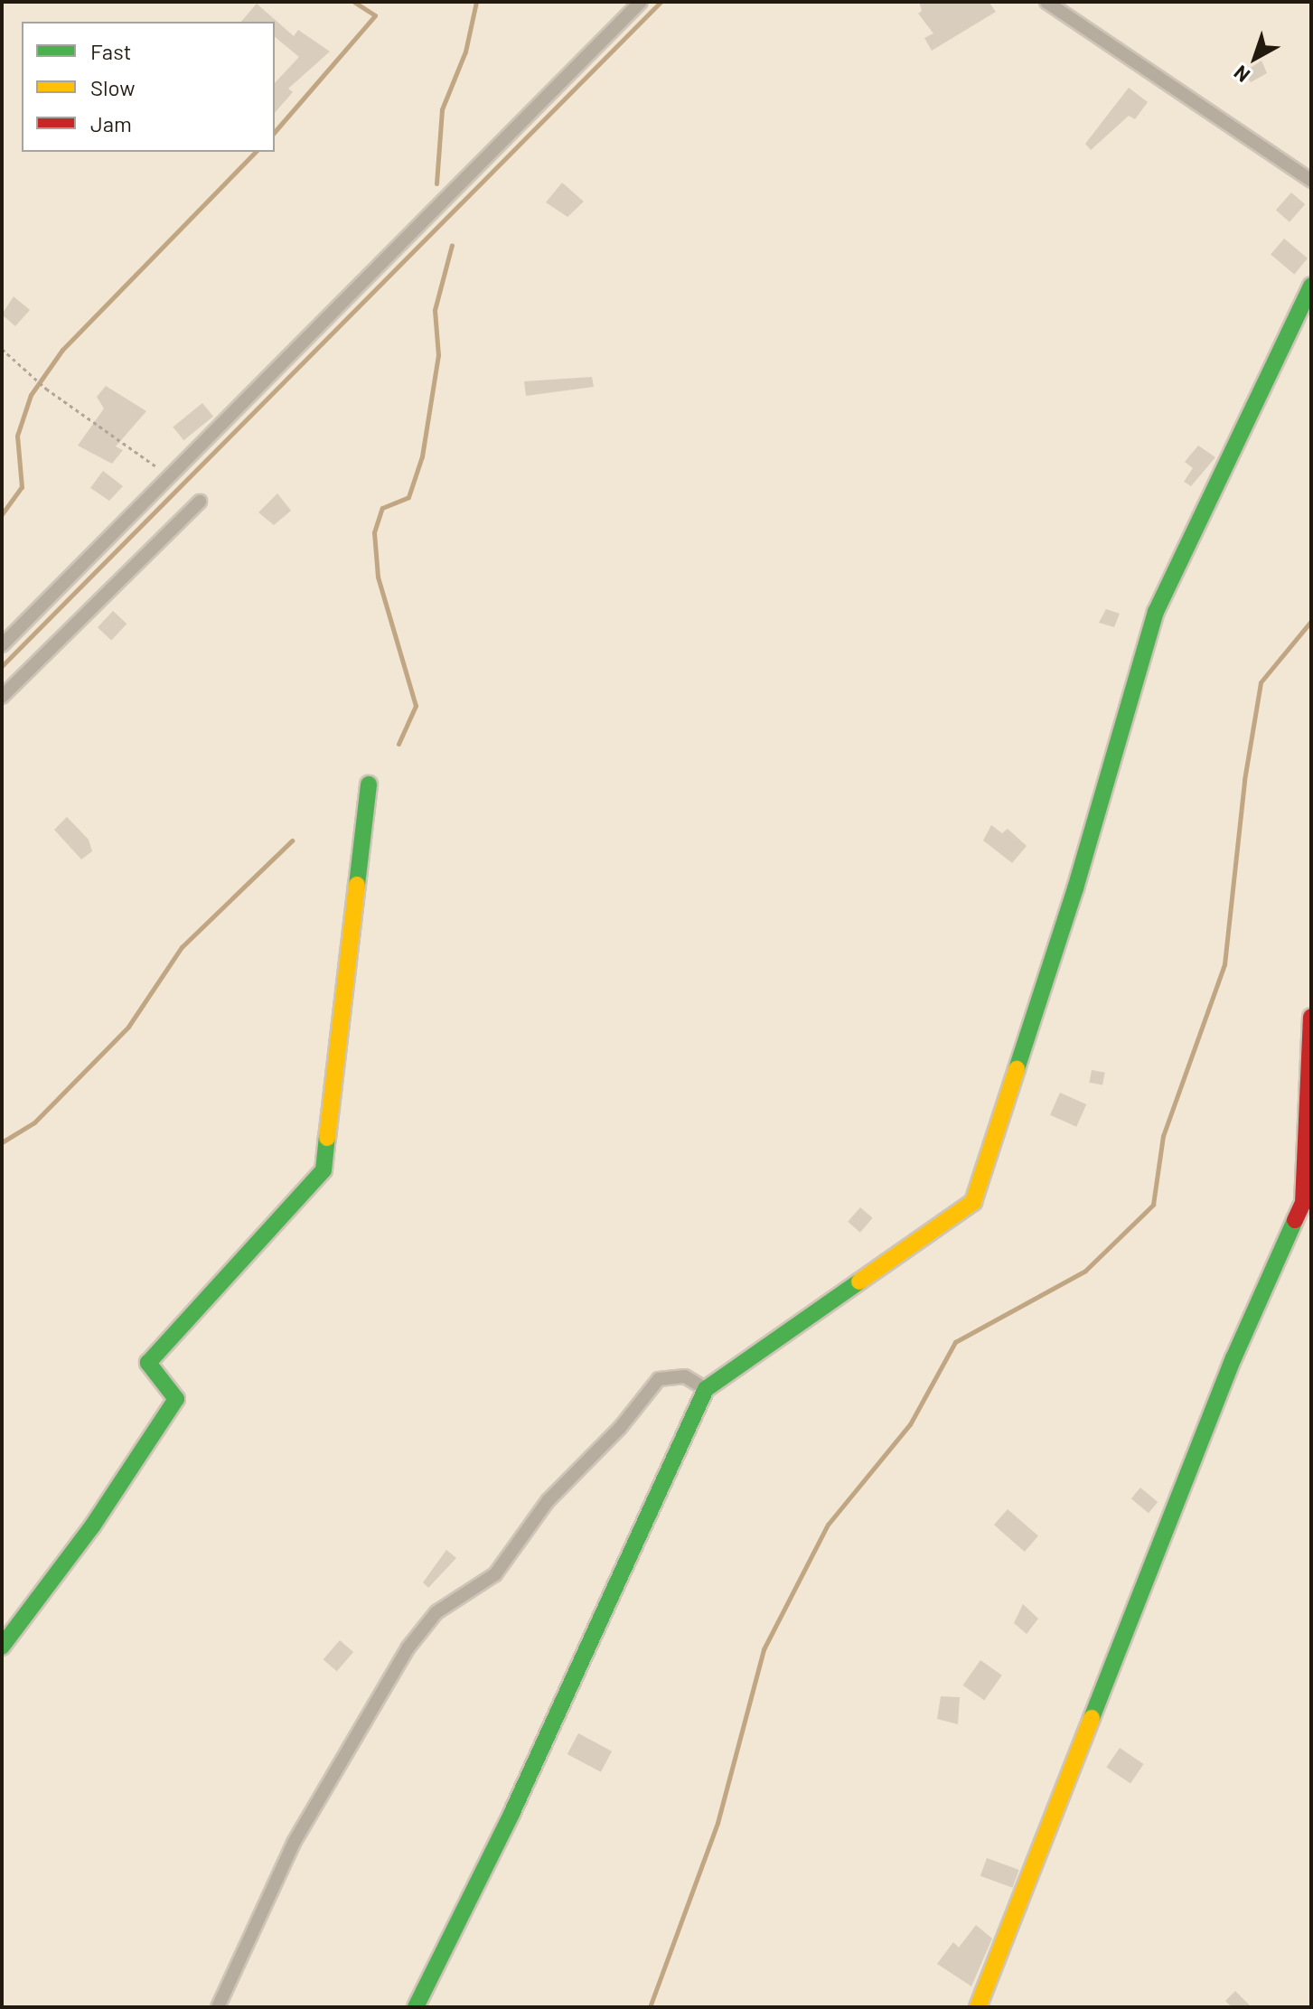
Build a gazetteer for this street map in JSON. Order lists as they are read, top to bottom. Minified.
{"legend":["Fast","Slow","Jam"],"north":"bottom left"}
